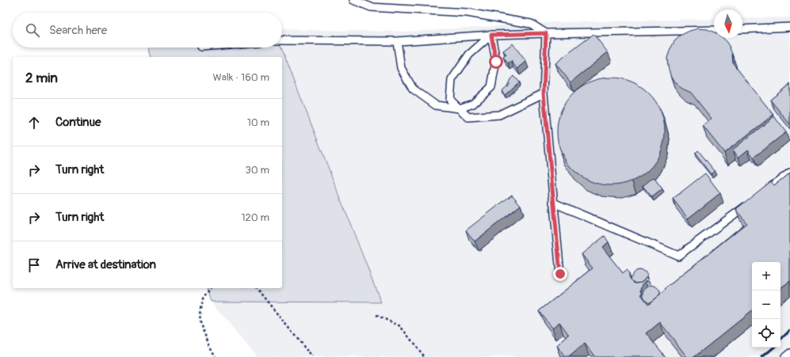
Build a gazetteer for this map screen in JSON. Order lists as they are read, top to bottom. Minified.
{"north":"bottom","page":{"search":"Search here","heading":["2 min","Walk · 160 m"],"list":[["Continue","10 m"],["Turn right","30 m"],["Turn right","120 m"],"Arrive at destination"],"map_buttons":["+","−"]}}
